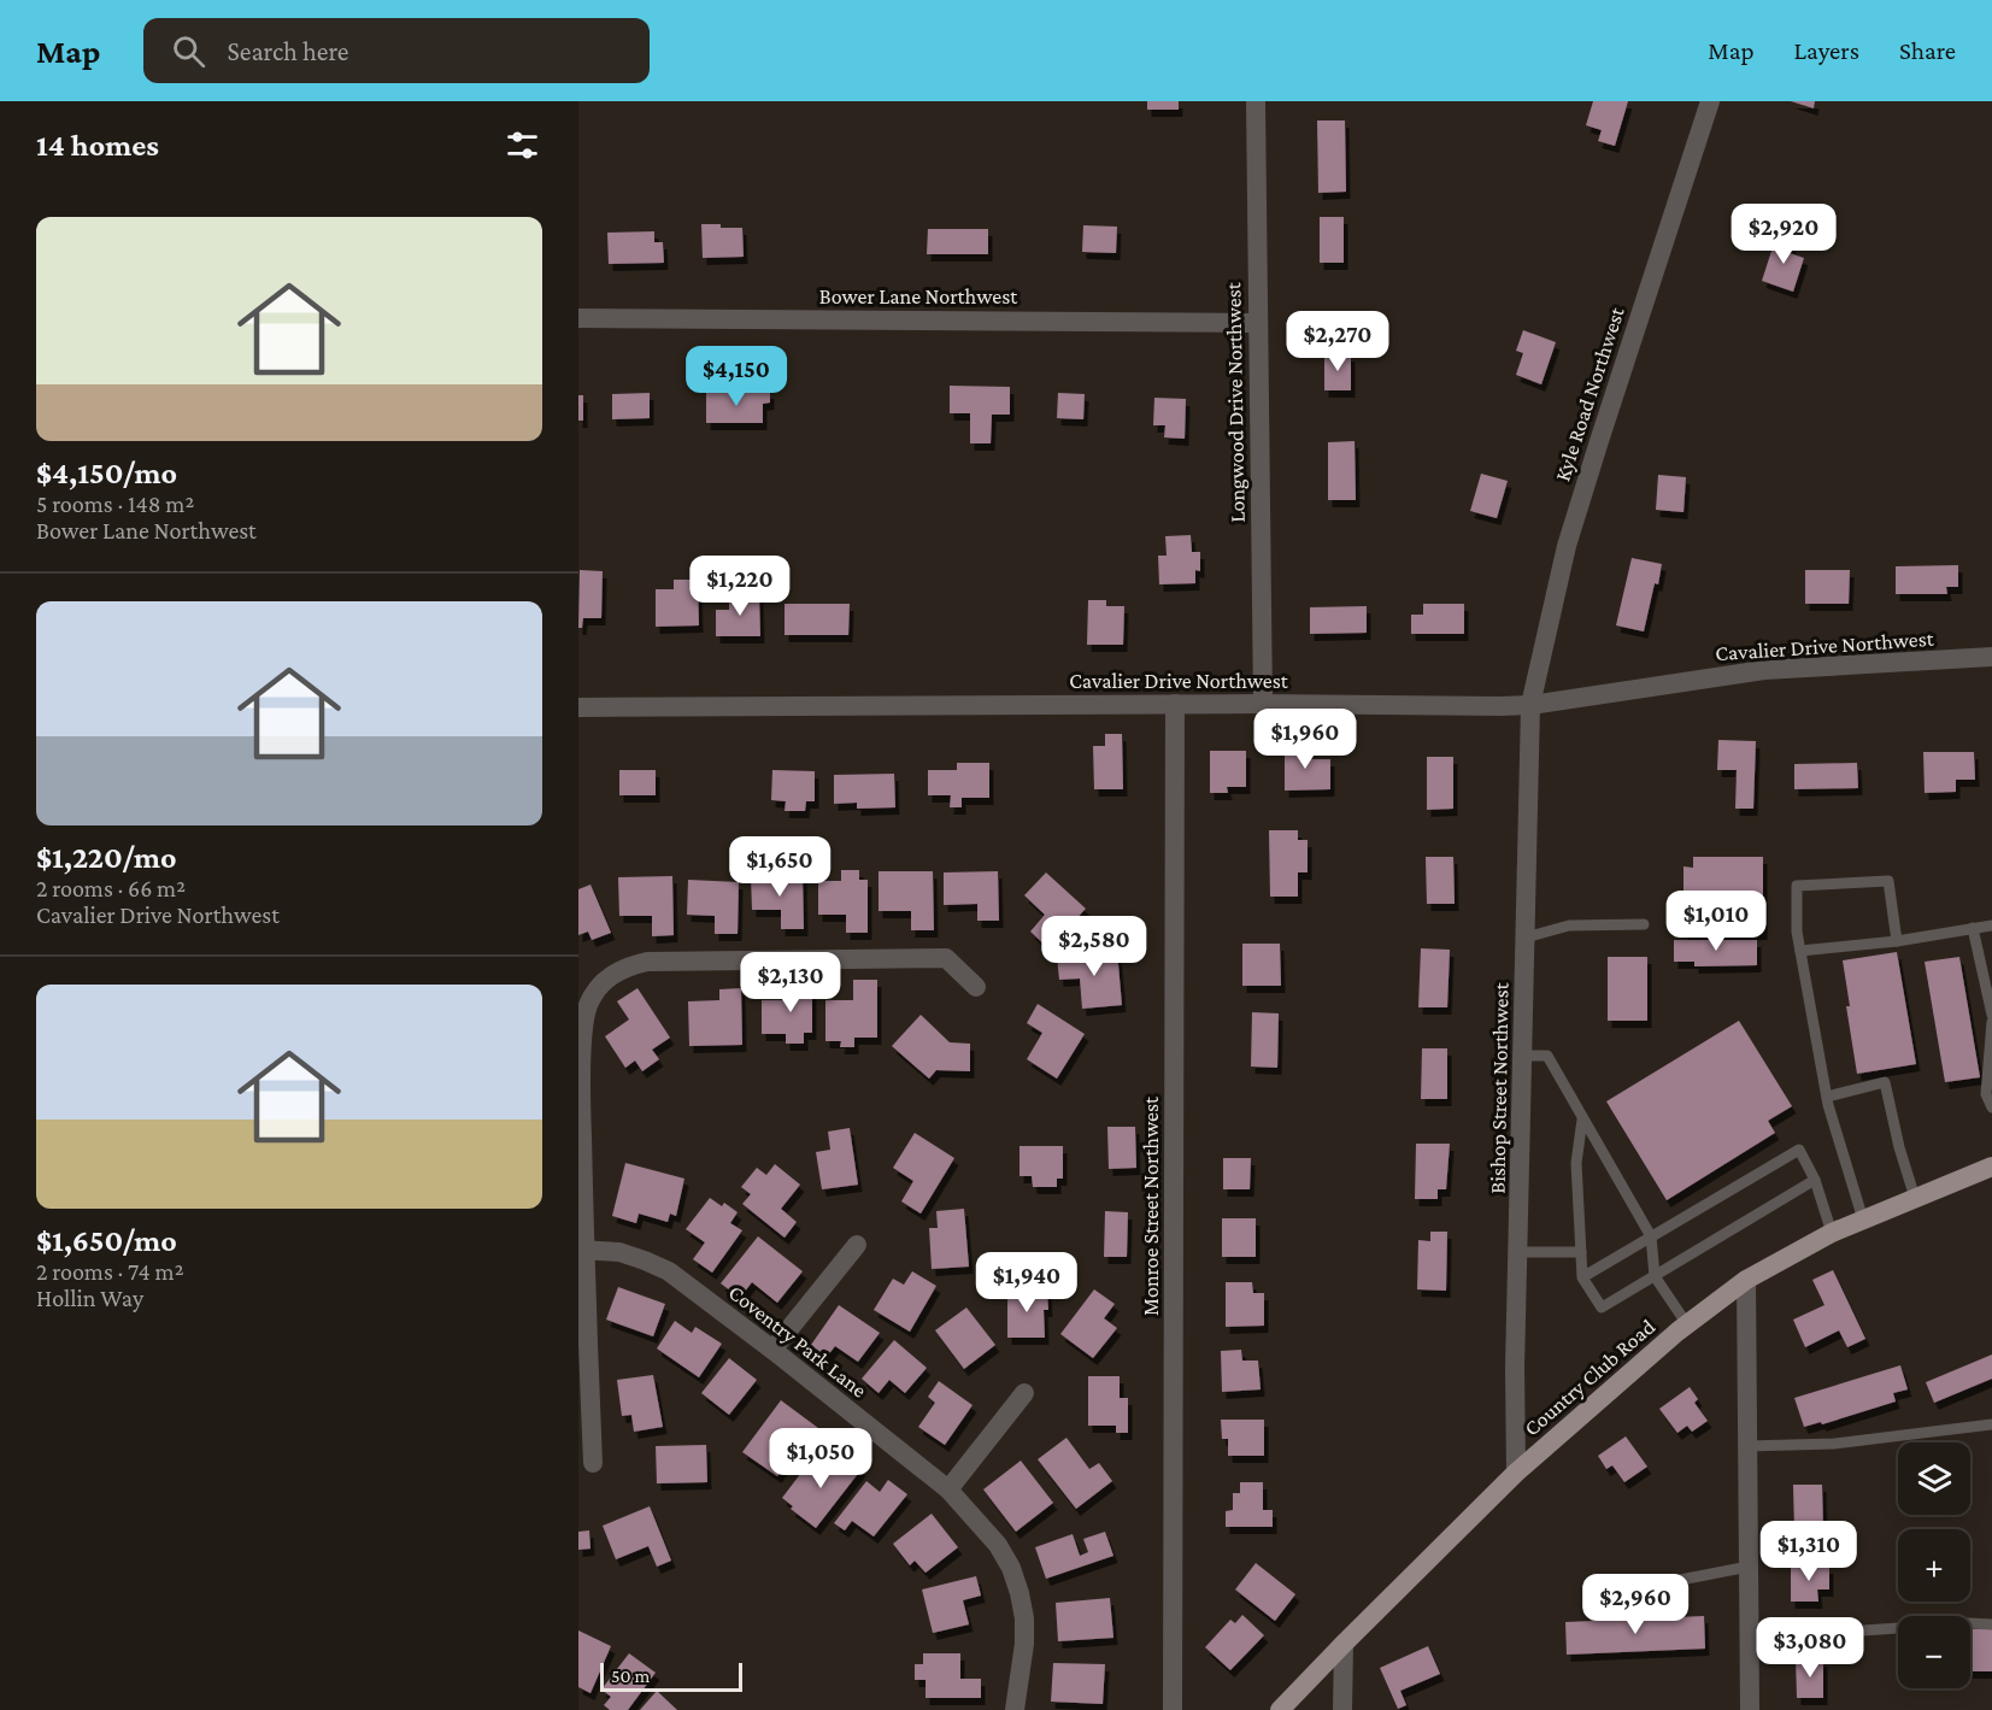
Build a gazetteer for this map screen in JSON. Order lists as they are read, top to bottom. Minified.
{"streets":{"main road":["Country Club Road"],"street":["Bower Lane Northwest","Kyle Road Northwest","Longwood Drive Northwest","Cavalier Drive Northwest","Bishop Street Northwest","Monroe Street Northwest","Coventry Park Lane"]},"crossings":[["Bower Lane Northwest","Longwood Drive Northwest"],["Kyle Road Northwest","Cavalier Drive Northwest"],["Kyle Road Northwest","Bishop Street Northwest"],["Longwood Drive Northwest","Cavalier Drive Northwest"],["Cavalier Drive Northwest","Bishop Street Northwest"],["Cavalier Drive Northwest","Monroe Street Northwest"],["Bishop Street Northwest","Country Club Road"]],"scale_bar":"50 m","page":{"header":"Map","search":"Search here","nav":["Map","Layers","Share"],"heading":"14 homes","list":[{"name":"$4,150/mo","note":"5 rooms · 148 m² · Bower Lane Northwest"},{"name":"$1,220/mo","note":"2 rooms · 66 m² · Cavalier Drive Northwest"},{"name":"$1,650/mo","note":"2 rooms · 74 m² · Hollin Way"}],"price":["$2,920","$2,270","$4,150","$1,220","$1,960","$1,650","$1,010","$2,580","$2,130","$1,940","$1,050","$1,310","$2,960","$3,080"],"map_buttons":["+","−"],"scale":"50 m"}}
